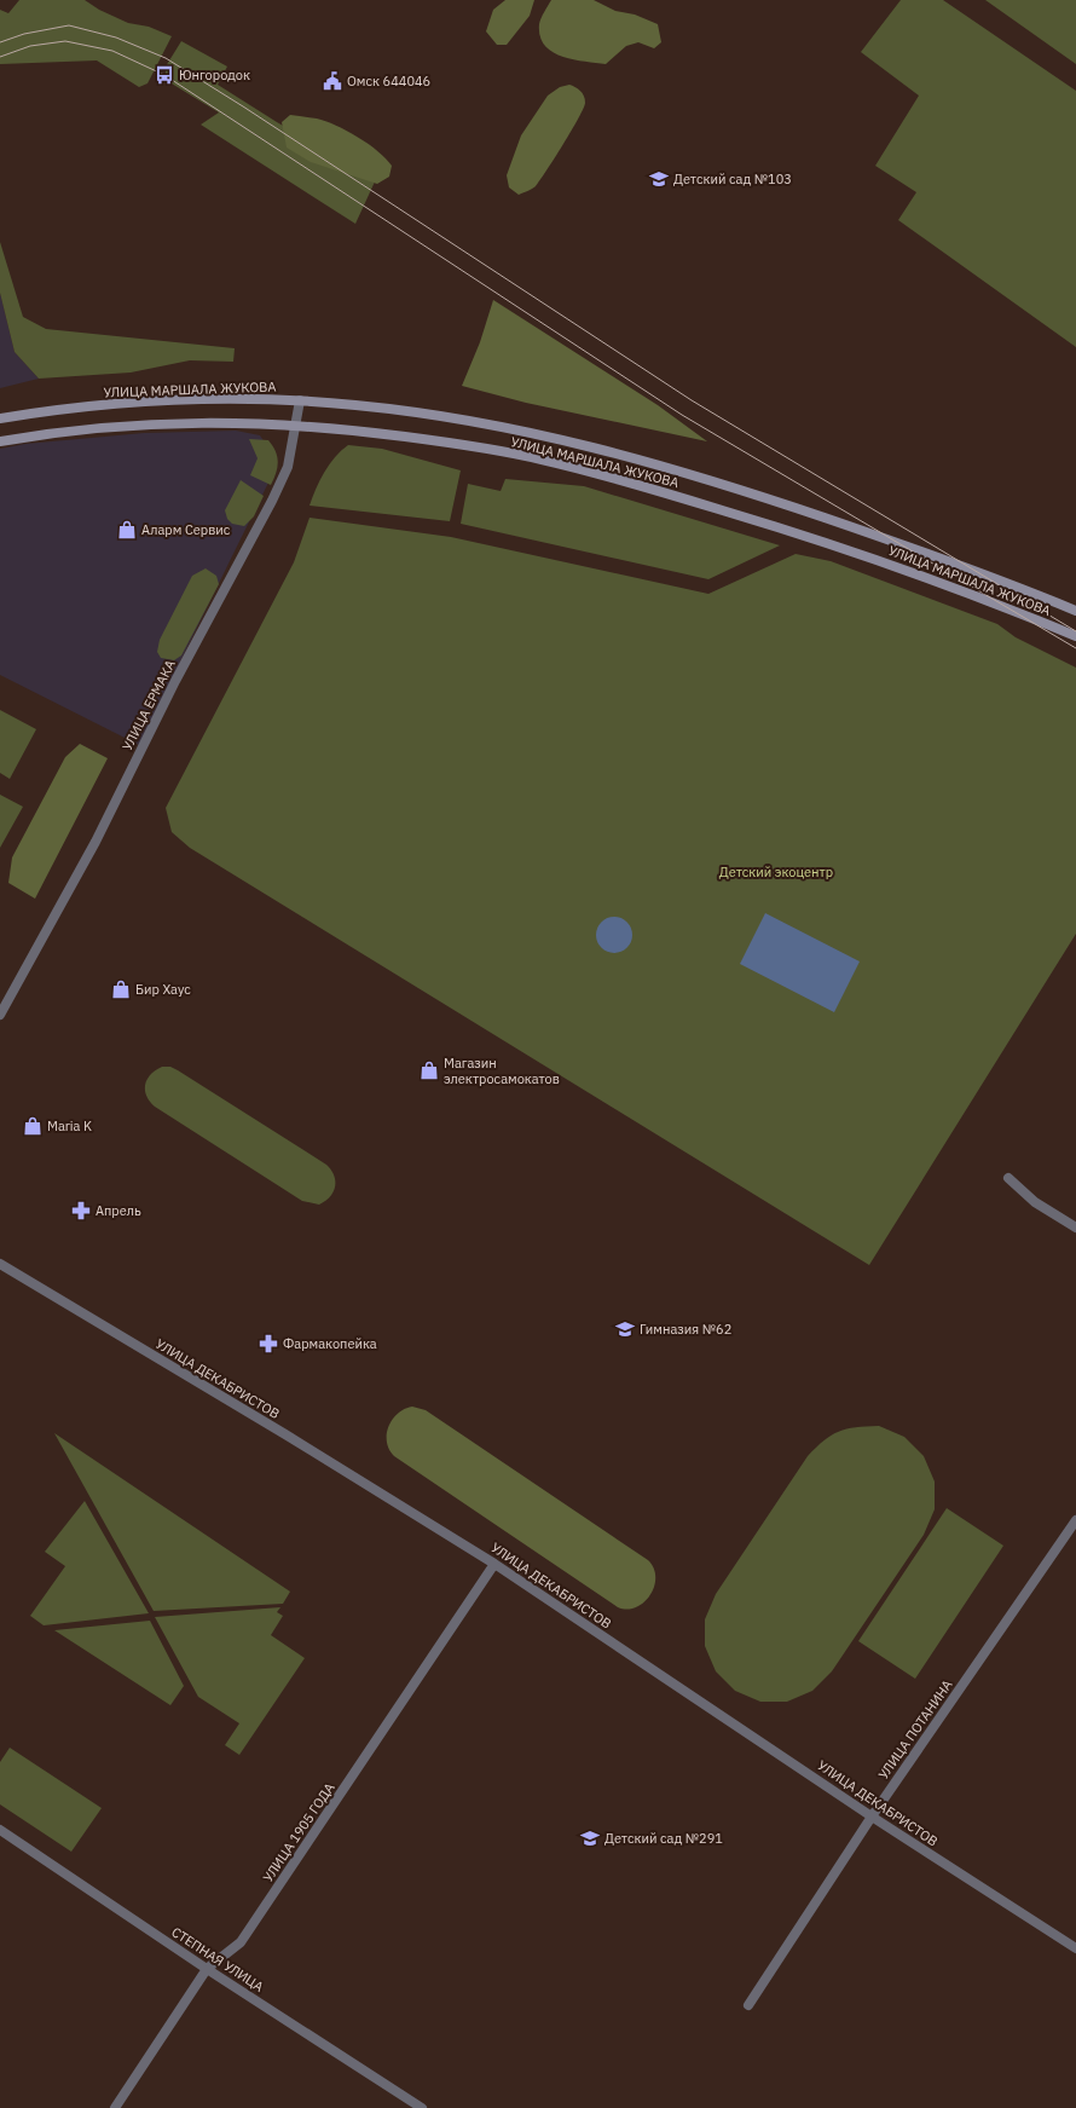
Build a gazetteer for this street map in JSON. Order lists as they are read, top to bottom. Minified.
{"streets":{"main road":["УЛИЦА МАРШАЛА ЖУКОВА"],"street":["УЛИЦА ЕРМАКА","УЛИЦА ДЕКАБРИСТОВ","УЛИЦА ПОТАНИНА","УЛИЦА 1905 ГОДА","СТЕПНАЯ УЛИЦА"]},"crossings":[["УЛИЦА МАРШАЛА ЖУКОВА","УЛИЦА ЕРМАКА"],["УЛИЦА ДЕКАБРИСТОВ","УЛИЦА ПОТАНИНА"],["УЛИЦА ДЕКАБРИСТОВ","УЛИЦА 1905 ГОДА"],["УЛИЦА 1905 ГОДА","СТЕПНАЯ УЛИЦА"]],"parks":["Детский экоцентр"],"places":{"bus stop":["Юнгородок"],"public building":["Омск 644046"],"school or university":["Детский сад №103","Гимназия №62","Детский сад №291"],"shop":["Аларм Сервис","Бир Хаус","Магазин электросамокатов","Maria K"],"pharmacy":["Апрель","Фармакопейка"]}}
